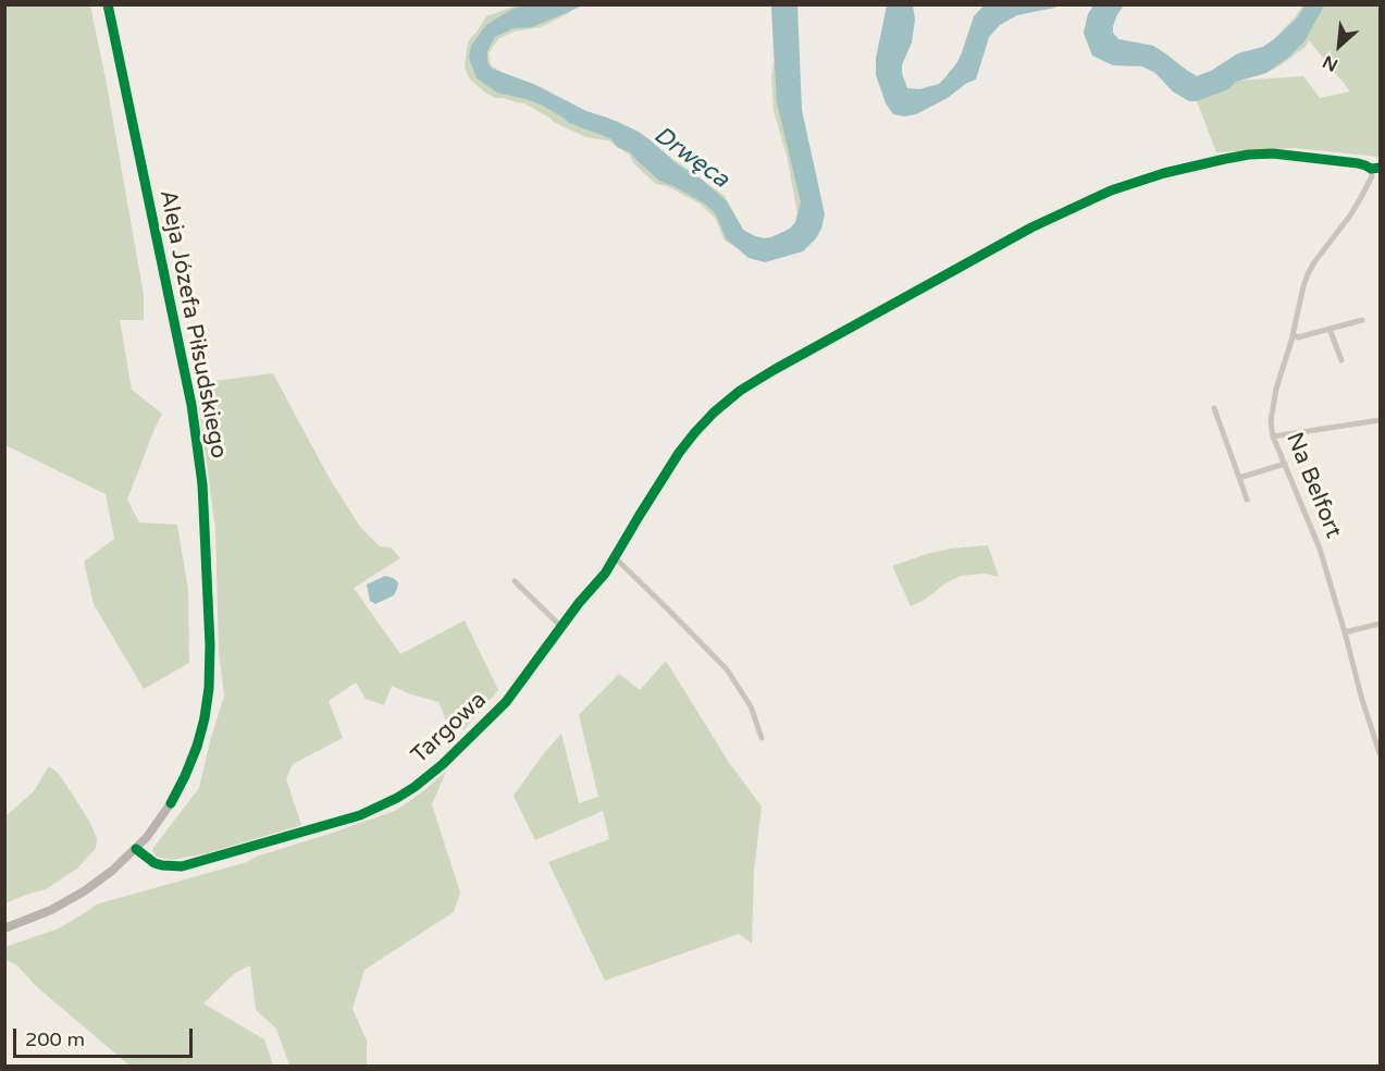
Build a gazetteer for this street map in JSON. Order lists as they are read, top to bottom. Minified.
{"streets":{"main road":["Aleja Józefa Piłsudskiego"],"street":["Na Belfort","Targowa"]},"crossings":[["Aleja Józefa Piłsudskiego","Targowa"],["Na Belfort","Targowa"]],"water":["Drwęca"],"scale_bar":"200 m","north":"bottom left"}
